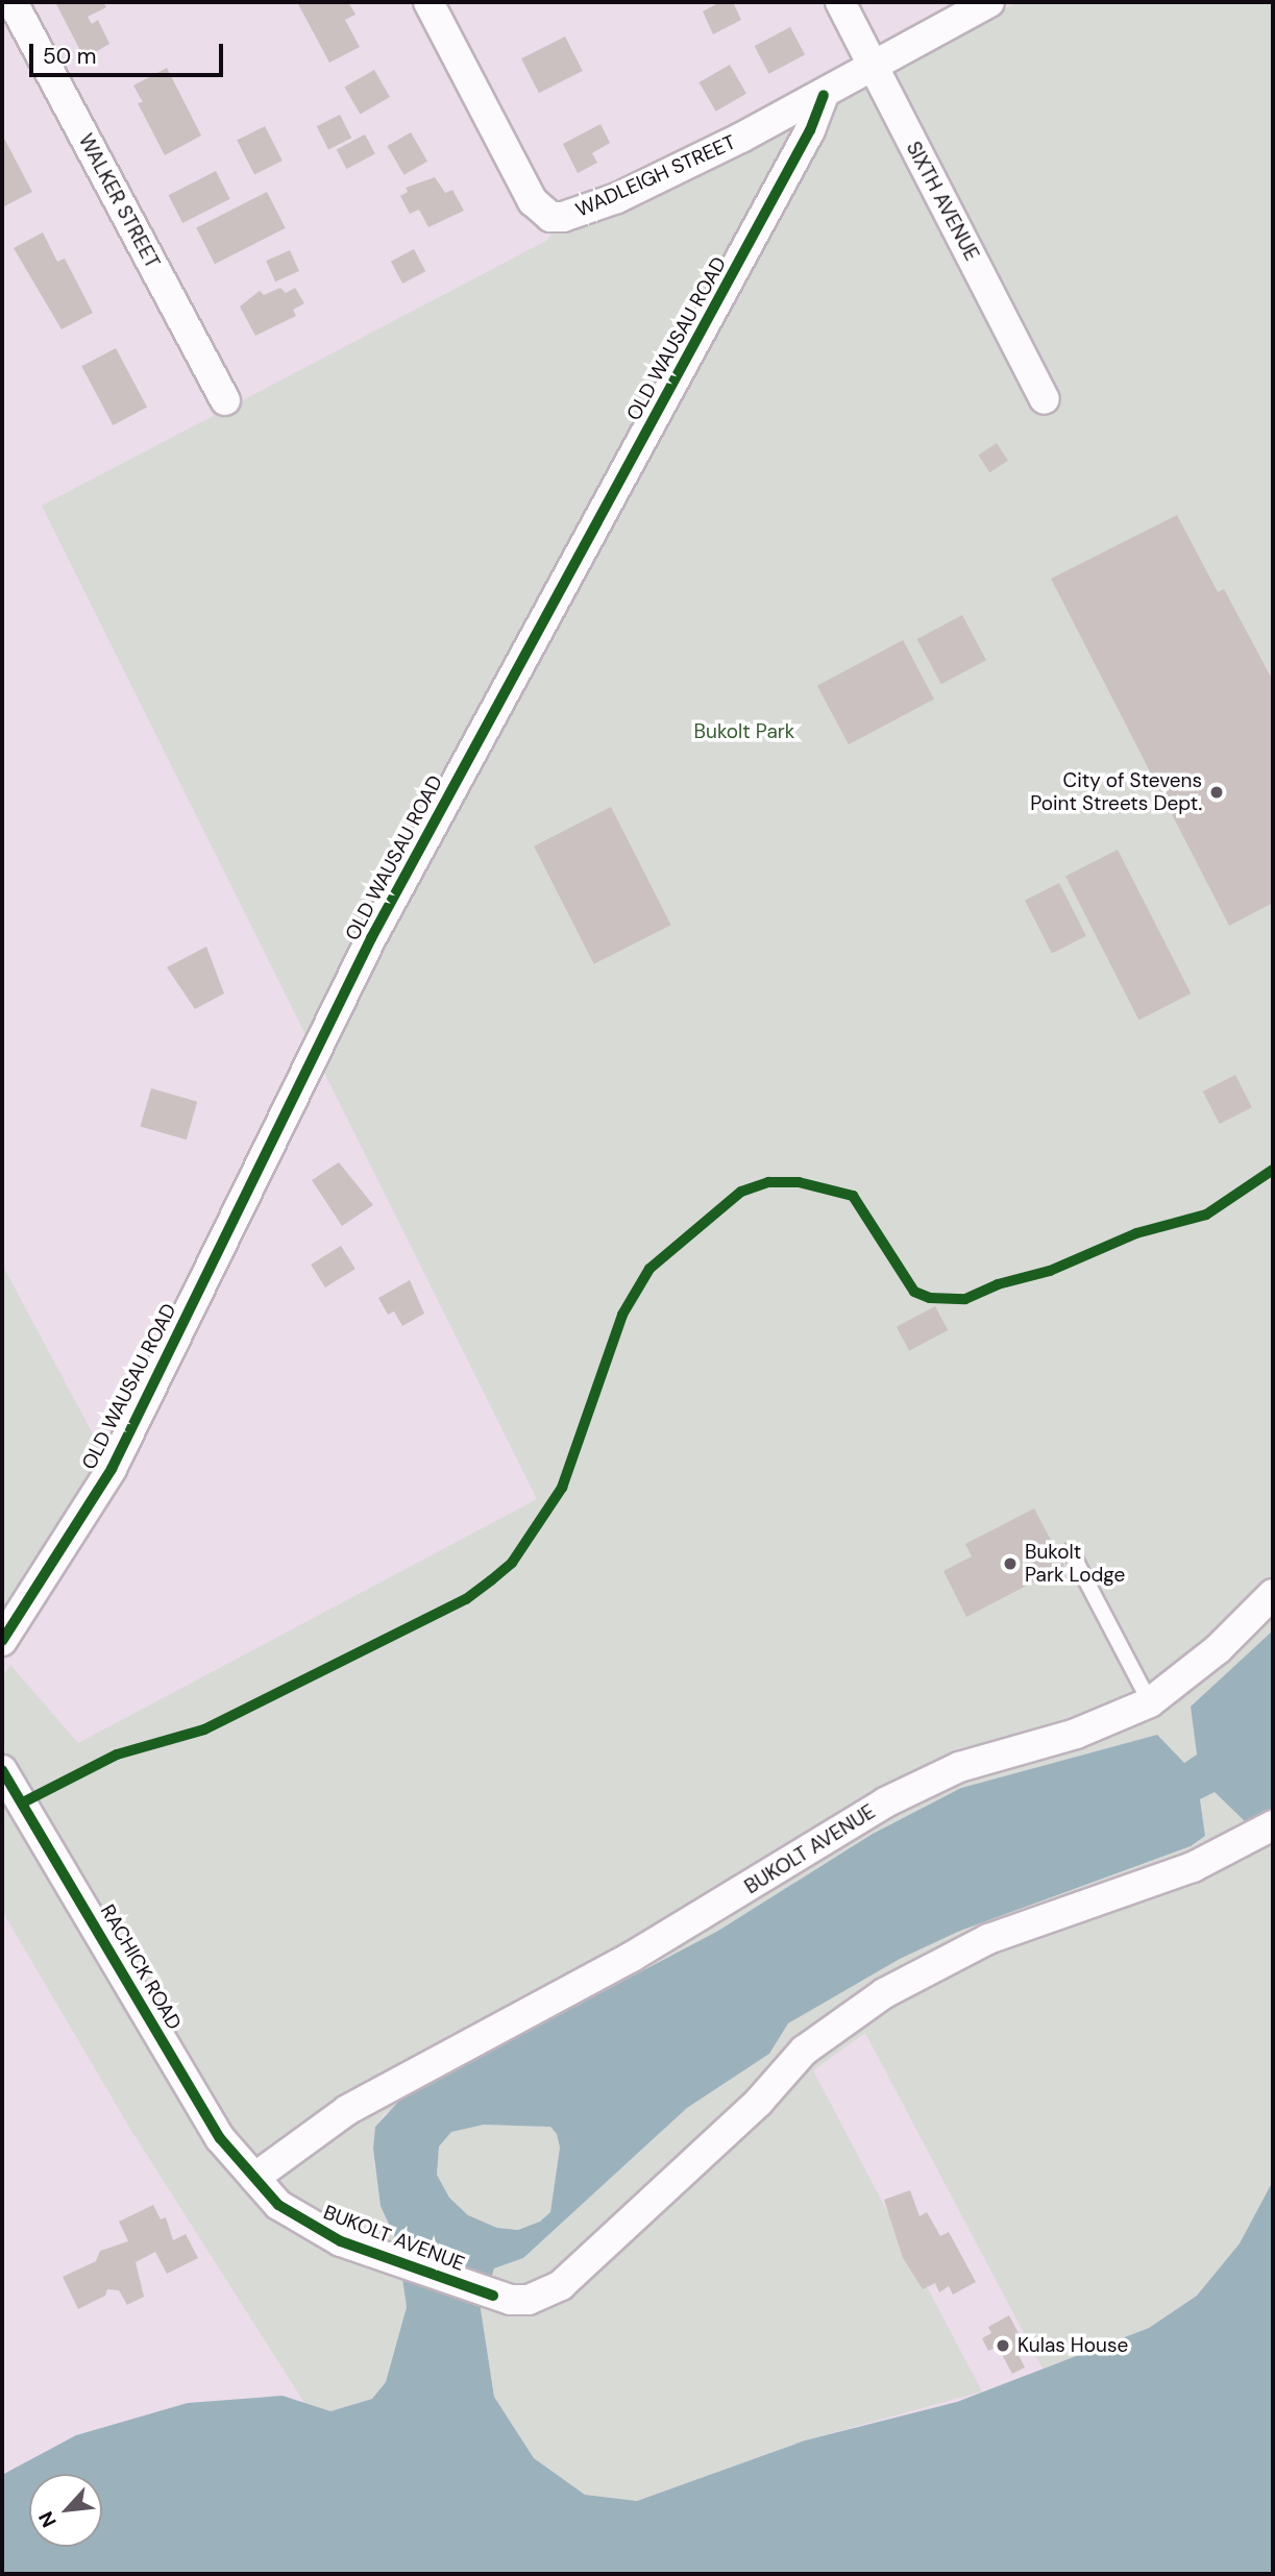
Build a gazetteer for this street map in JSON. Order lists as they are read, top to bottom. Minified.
{"streets":{"street":["WADLEIGH STREET","WALKER STREET","SIXTH AVENUE","OLD WAUSAU ROAD","BUKOLT AVENUE","RACHICK ROAD"]},"crossings":[["WADLEIGH STREET","OLD WAUSAU ROAD"],["BUKOLT AVENUE","RACHICK ROAD"]],"parks":["Bukolt Park"],"places":["City of Stevens Point Streets Dept.","Bukolt Park Lodge","Kulas House"],"scale_bar":"50 m","north":"bottom left"}
